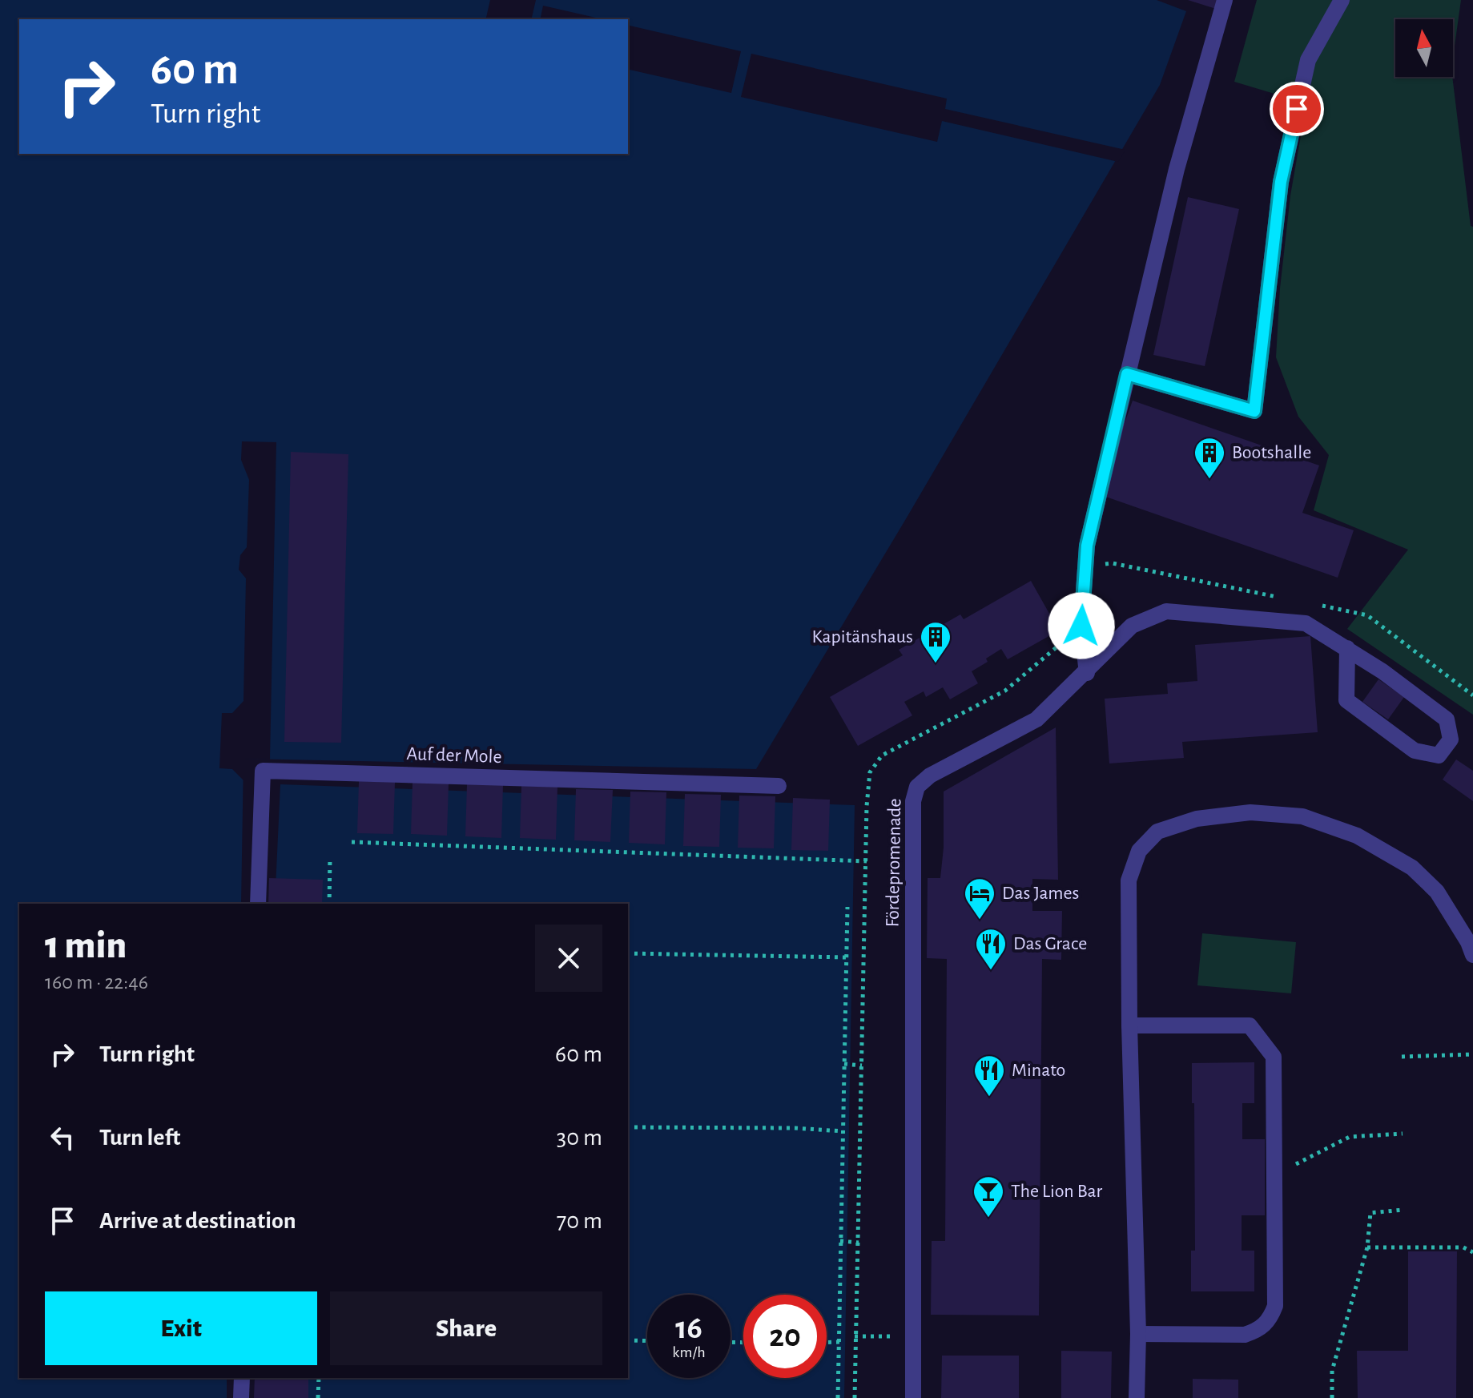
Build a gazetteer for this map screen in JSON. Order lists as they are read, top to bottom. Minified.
{"streets":{"street":["Auf der Mole","Fördepromenade"]},"places":{"building":["Bootshalle","Kapitänshaus"],"hotel":["Das James"],"restaurant":["Das Grace","Minato"],"bar":["The Lion Bar"]},"north":"top","page":{"turn":["60 m","Turn right"],"heading":["1 min","160 m · 22:46"],"list":[{"name":"Turn right","value":"60 m"},{"name":"Turn left","value":"30 m"},{"name":"Arrive at destination","value":"70 m"}],"buttons":["Exit","Share"],"speed":"16 km/h","limit":"20"}}
